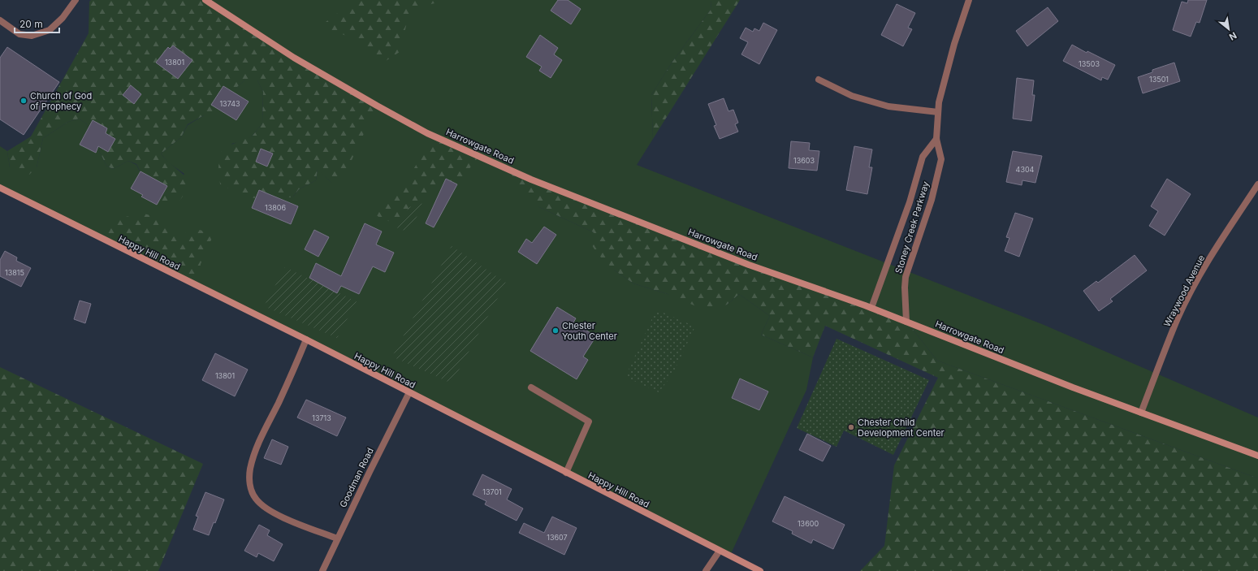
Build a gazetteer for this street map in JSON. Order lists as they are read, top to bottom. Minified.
{"streets":{"main road":["Harrowgate Road","Happy Hill Road"],"street":["Stoney Creek Parkway","Wraywood Avenue","Goodman Road"]},"crossings":[["Harrowgate Road","Stoney Creek Parkway"],["Harrowgate Road","Wraywood Avenue"],["Happy Hill Road","Goodman Road"]],"places":["Church of God of Prophecy","Chester Youth Center","Chester Child Development Center"],"house_numbers":["13801","13503","13501","13743","13603","4304","13806","13815","13801","13713","13701","13600","13607"],"scale_bar":"20 m","north":"bottom right"}
